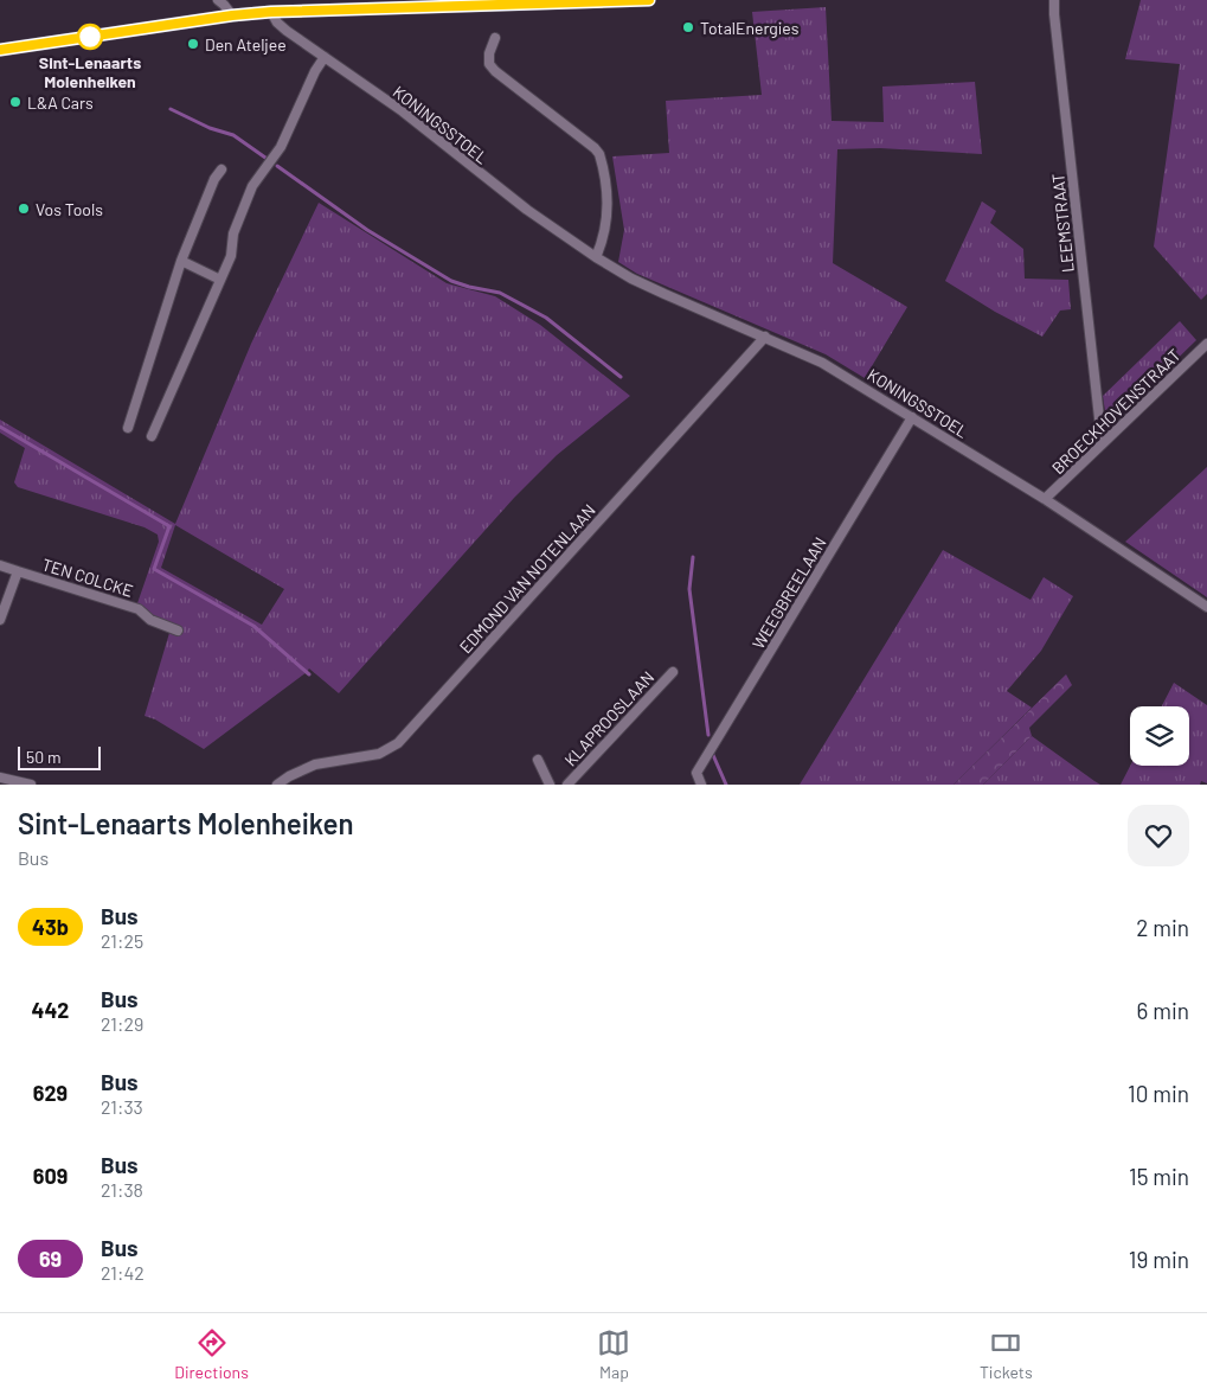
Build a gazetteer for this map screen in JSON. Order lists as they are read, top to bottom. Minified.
{"streets":{"street":["KONINGSSTOEL","LEEMSTRAAT","BROECKHOVENSTRAAT","TEN COLCKE","EDMOND VAN NOTENLAAN","WEEGBREELAAN","KLAPROOSLAAN"]},"crossings":[["KONINGSSTOEL","BROECKHOVENSTRAAT"],["KONINGSSTOEL","EDMOND VAN NOTENLAAN"],["KONINGSSTOEL","WEEGBREELAAN"],["LEEMSTRAAT","BROECKHOVENSTRAAT"]],"places":["TotalEnergies","Sint-Lenaarts Molenheiken","Den Ateljee","L&A Cars","Vos Tools"],"lines":["bus line 43b"],"scale_bar":"50 m","page":{"scale":"50 m","heading":["Sint-Lenaarts Molenheiken","Bus"],"list":[{"mark":"43b","name":"Bus","note":"21:25","value":"2 min"},{"mark":"442","name":"Bus","note":"21:29","value":"6 min"},{"mark":"629","name":"Bus","note":"21:33","value":"10 min"},{"mark":"609","name":"Bus","note":"21:38","value":"15 min"},{"mark":"69","name":"Bus","note":"21:42","value":"19 min"}],"tabs":["Directions","Map","Tickets"]}}
